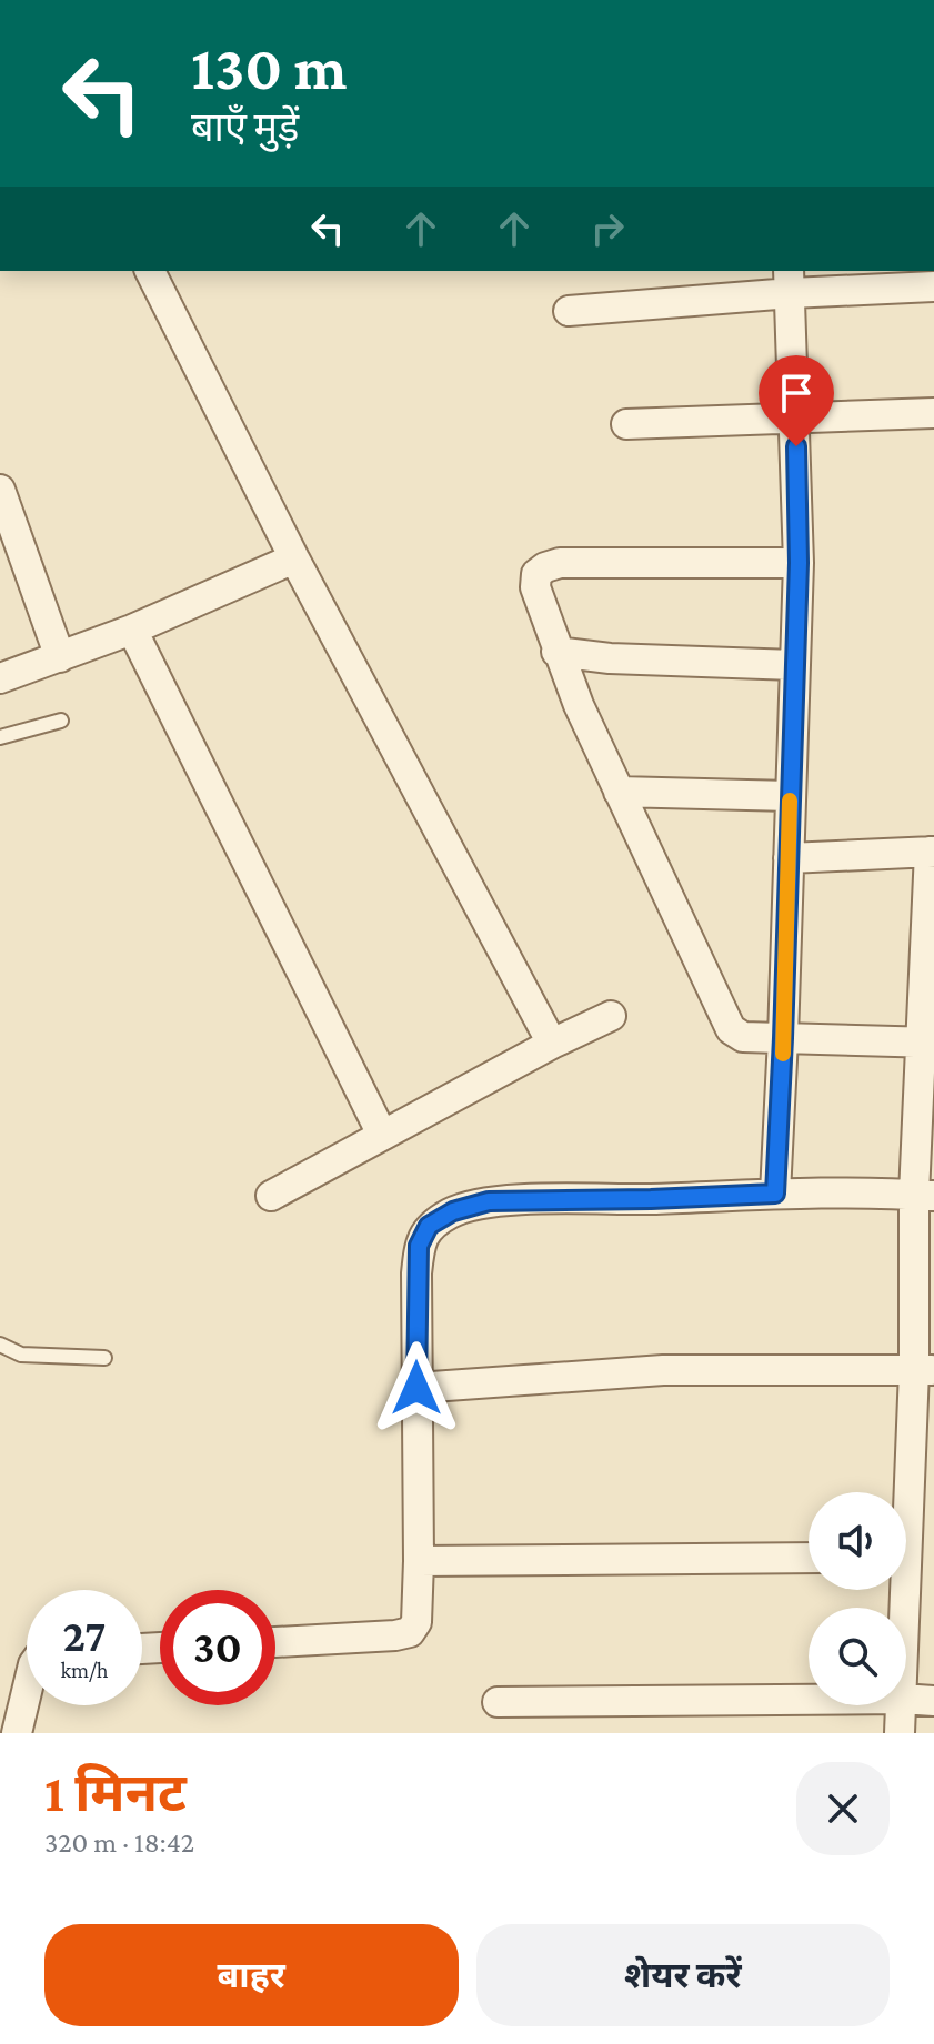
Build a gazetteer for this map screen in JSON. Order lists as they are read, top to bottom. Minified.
{"page":{"turn":["130 m","बाएँ मुड़ें"],"speed":"27 km/h","limit":"30","heading":["1 मिनट","320 m · 18:42"],"buttons":["बाहर","शेयर करें"]}}
